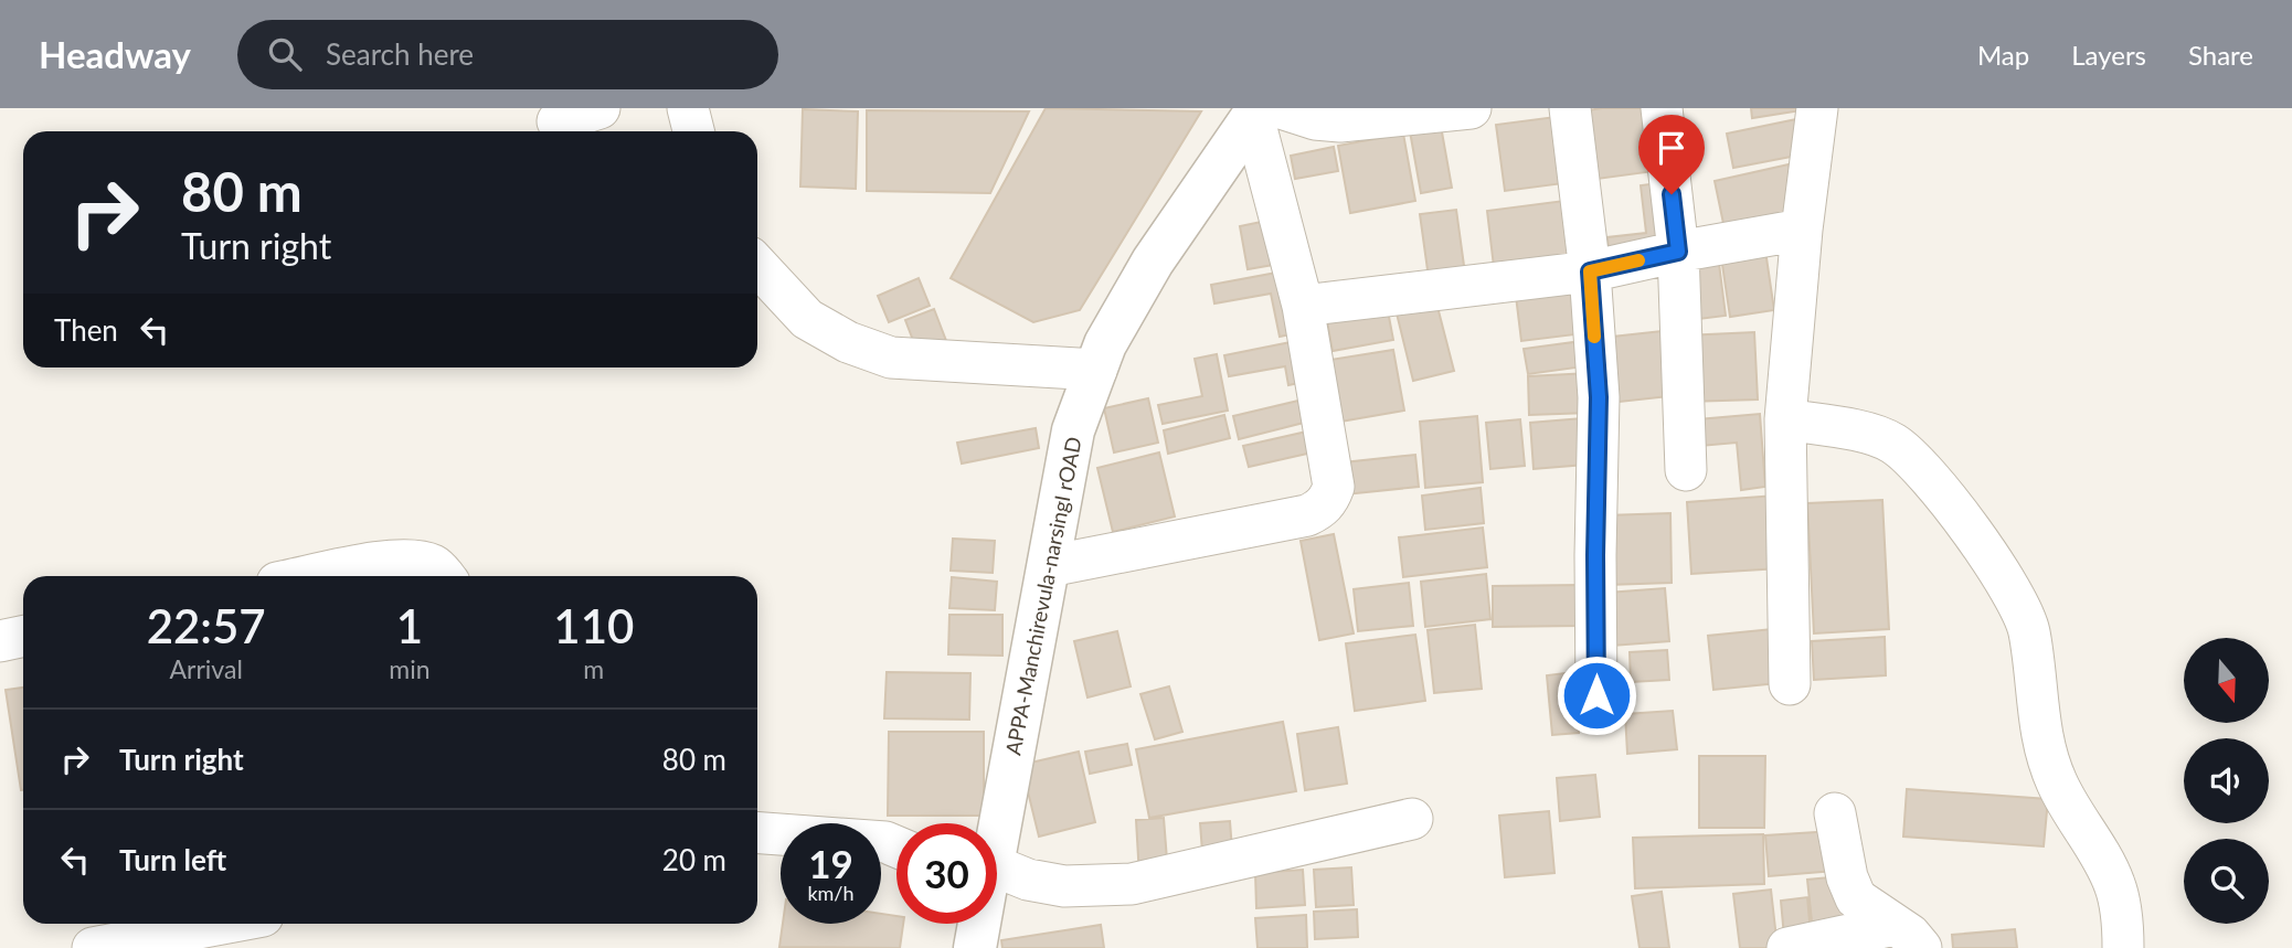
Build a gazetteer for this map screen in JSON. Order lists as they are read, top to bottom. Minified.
{"streets":{"street":["APPA-Manchirevula-narsingI rOAD"]},"north":"bottom","page":{"header":"Headway","search":"Search here","nav":["Map","Layers","Share"],"turn":["80 m","Turn right"],"then":"Then","eta":["22:57","Arrival","1","min","110","m"],"list":[{"name":"Turn right","value":"80 m"},{"name":"Turn left","value":"20 m"}],"speed":"19 km/h","limit":"30"}}
